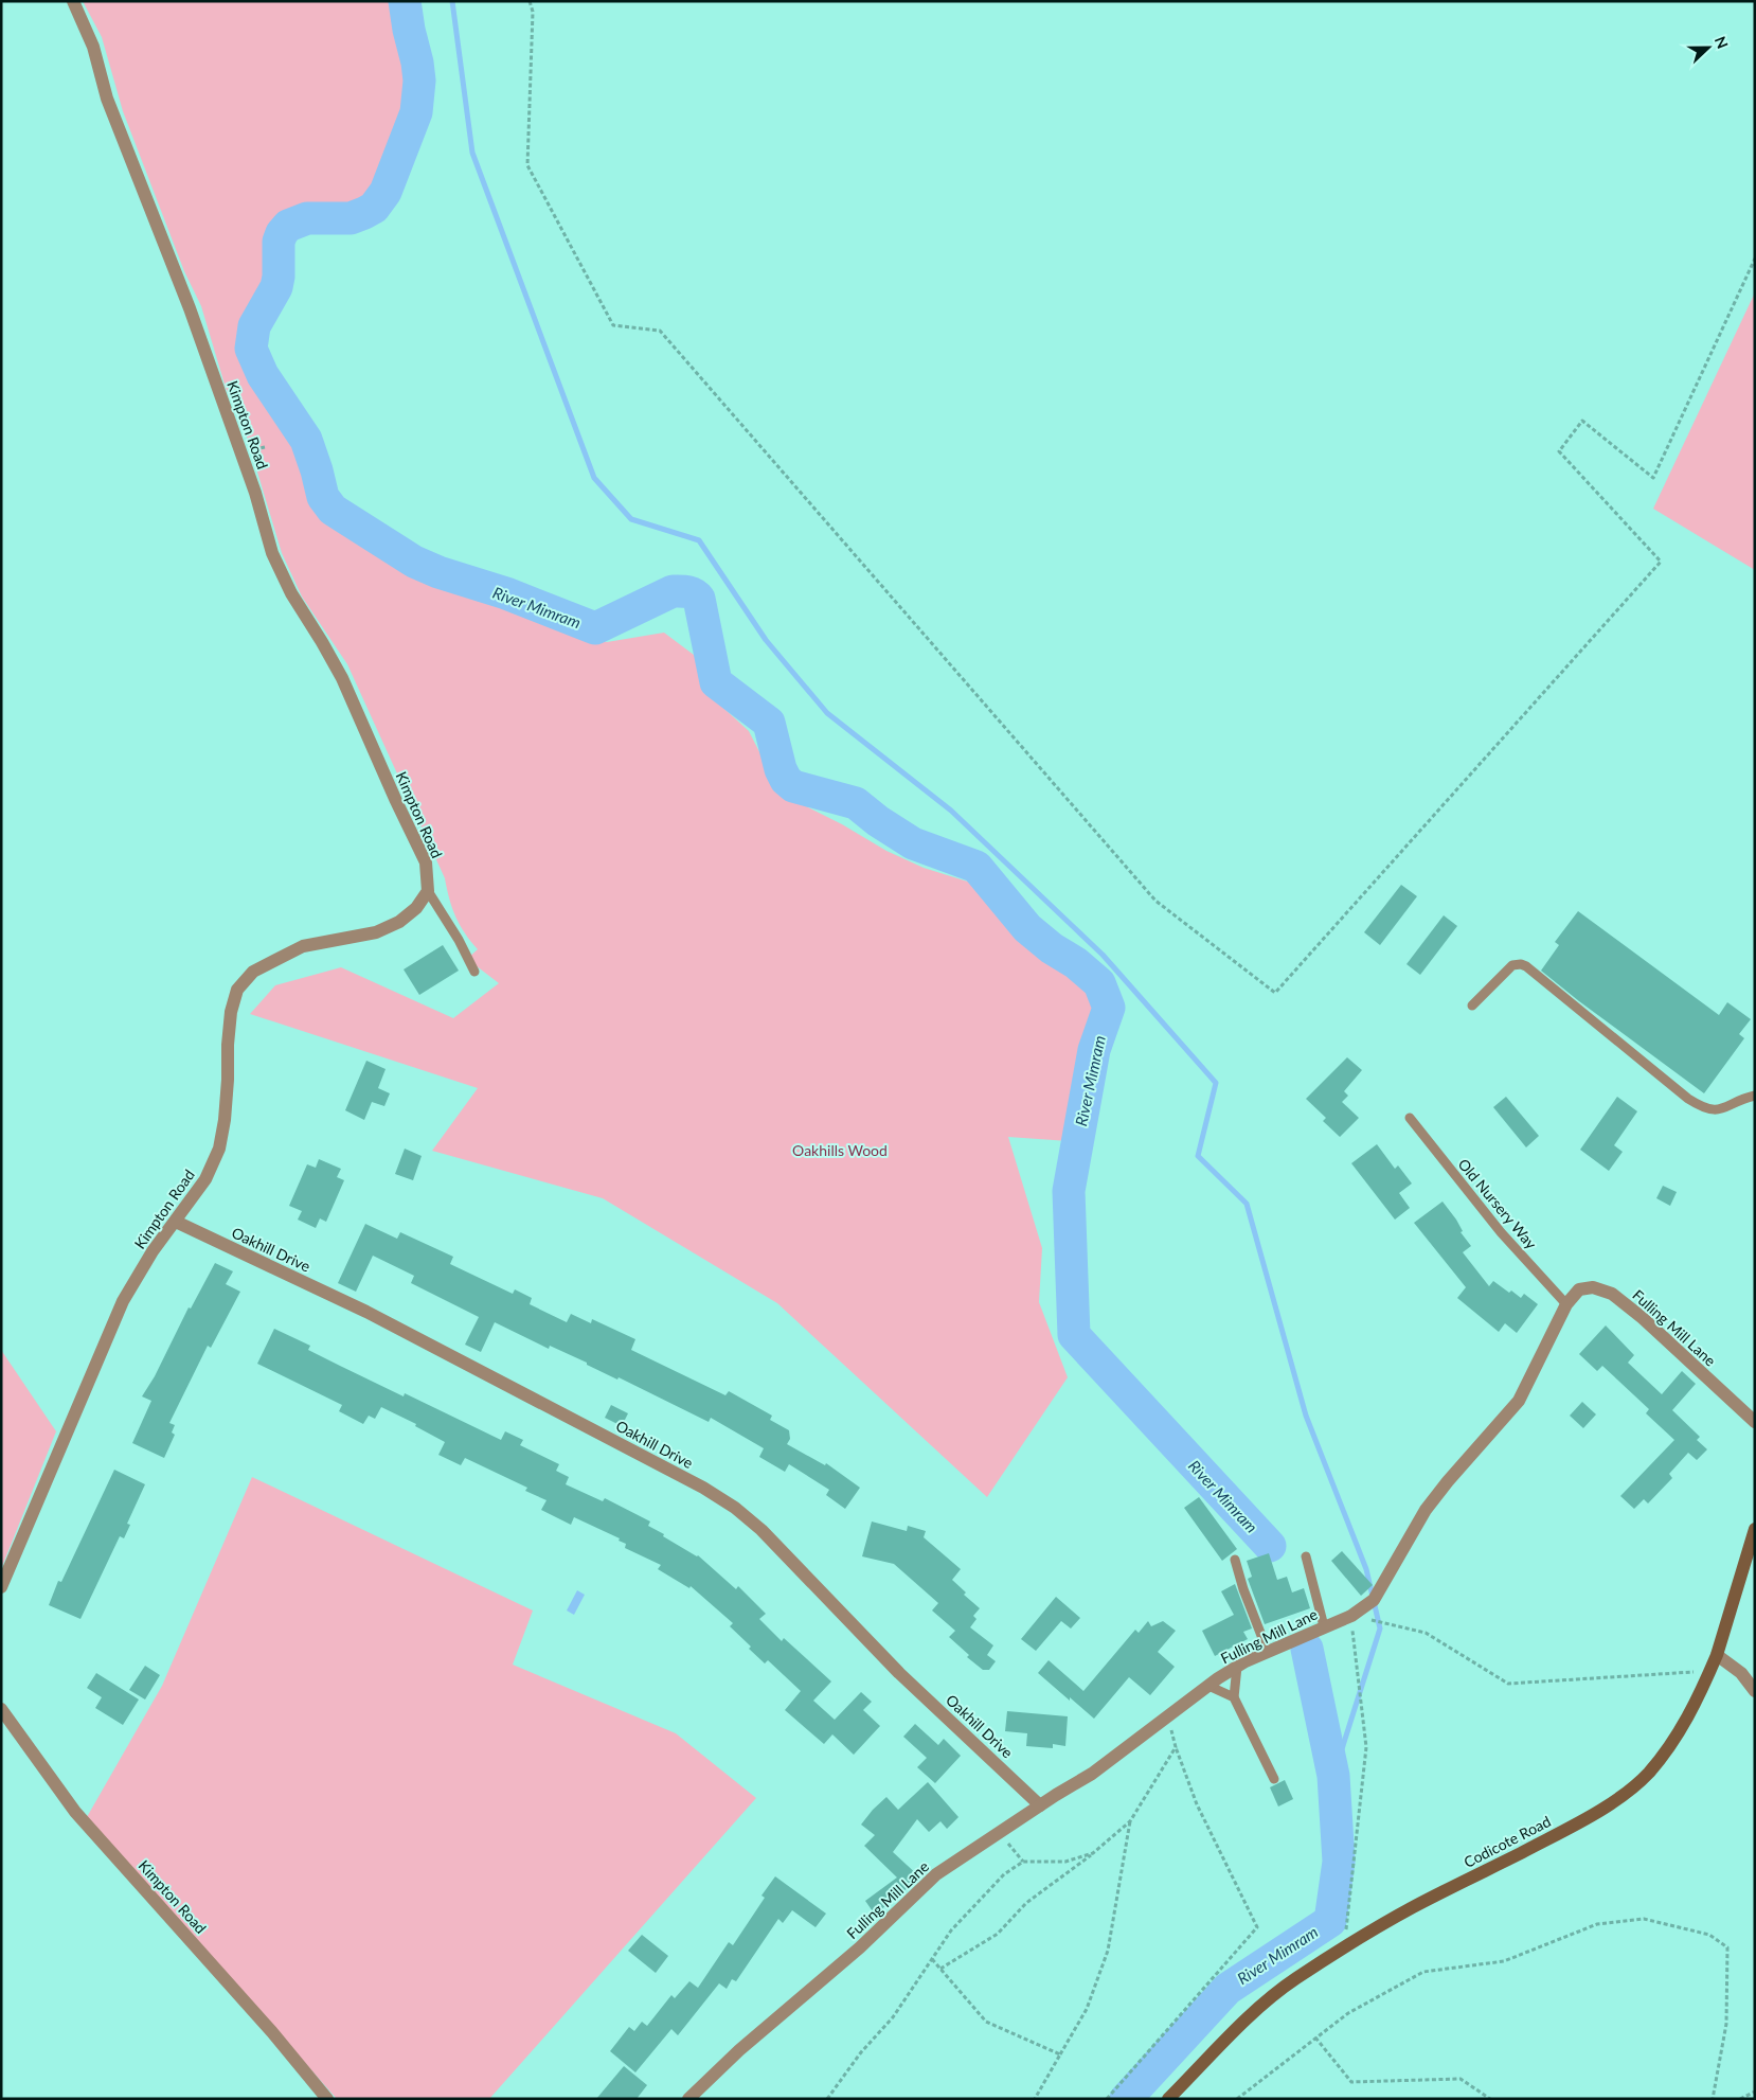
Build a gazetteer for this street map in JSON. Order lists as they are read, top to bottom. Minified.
{"streets":{"main road":["Codicote Road"],"street":["Kimpton Road","Oakhill Drive","Fulling Mill Lane"],"lane":["Old Nursery Way"]},"crossings":[["Kimpton Road","Oakhill Drive"],["Old Nursery Way","Fulling Mill Lane"],["Oakhill Drive","Fulling Mill Lane"]],"water":["River Mimram"],"parks":["Oakhills Wood"],"north":"right"}
